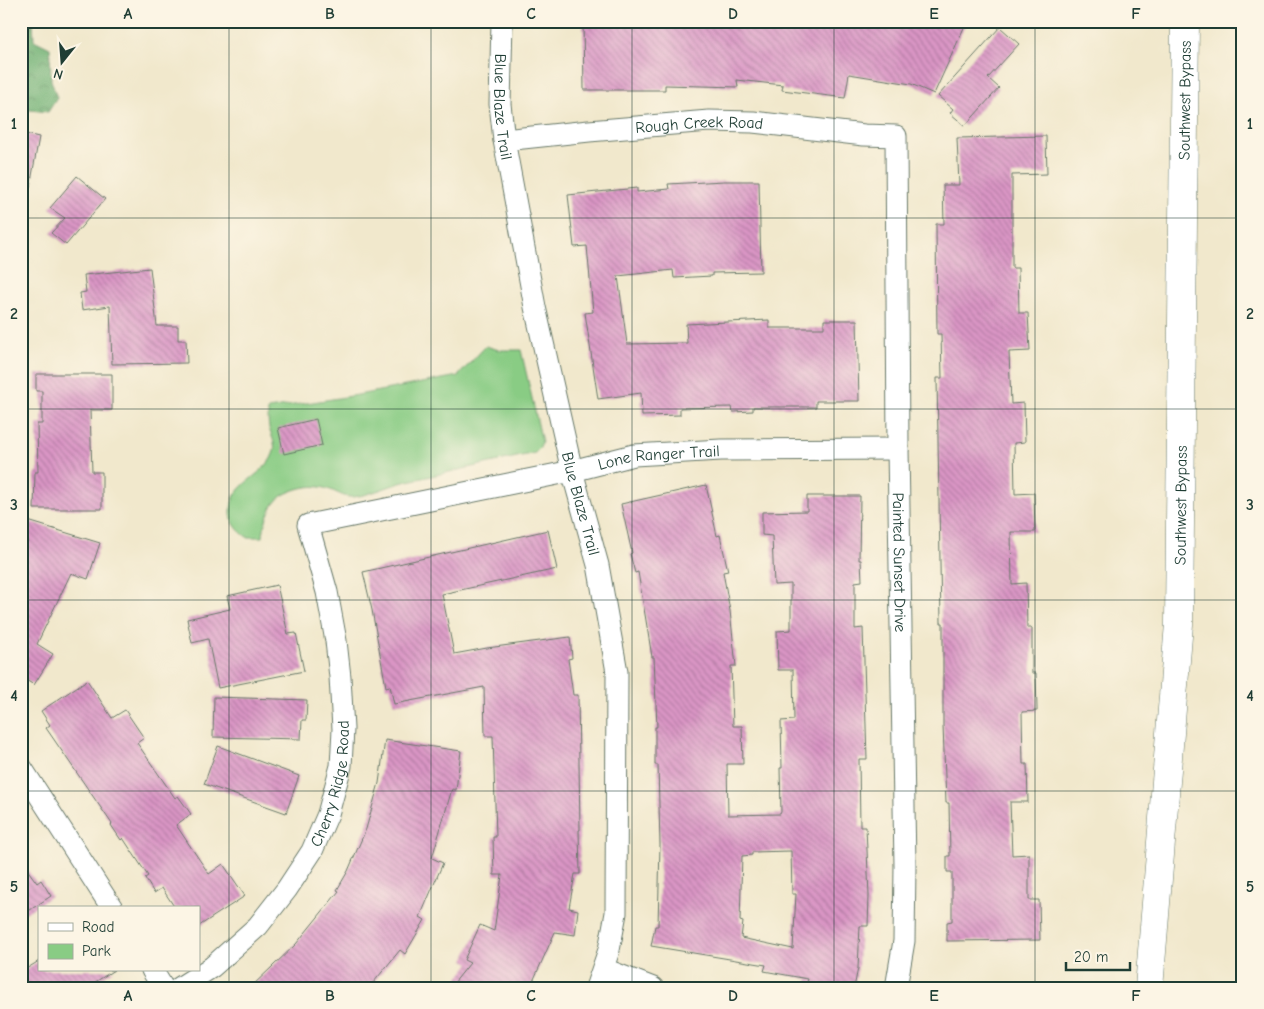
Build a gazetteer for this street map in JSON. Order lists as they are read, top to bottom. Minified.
{"streets":{"street":["Southwest Bypass","Blue Blaze Trail","Rough Creek Road","Lone Ranger Trail","Painted Sunset Drive","Cherry Ridge Road"]},"crossings":[["Blue Blaze Trail","Rough Creek Road"],["Blue Blaze Trail","Lone Ranger Trail"],["Rough Creek Road","Painted Sunset Drive"],["Lone Ranger Trail","Painted Sunset Drive"],["Lone Ranger Trail","Cherry Ridge Road"]],"legend":["Road","Park"],"scale_bar":"20 m","north":"bottom","grid":{"columns":["A","B","C","D","E","F"],"rows":["1","2","3","4","5"]}}
